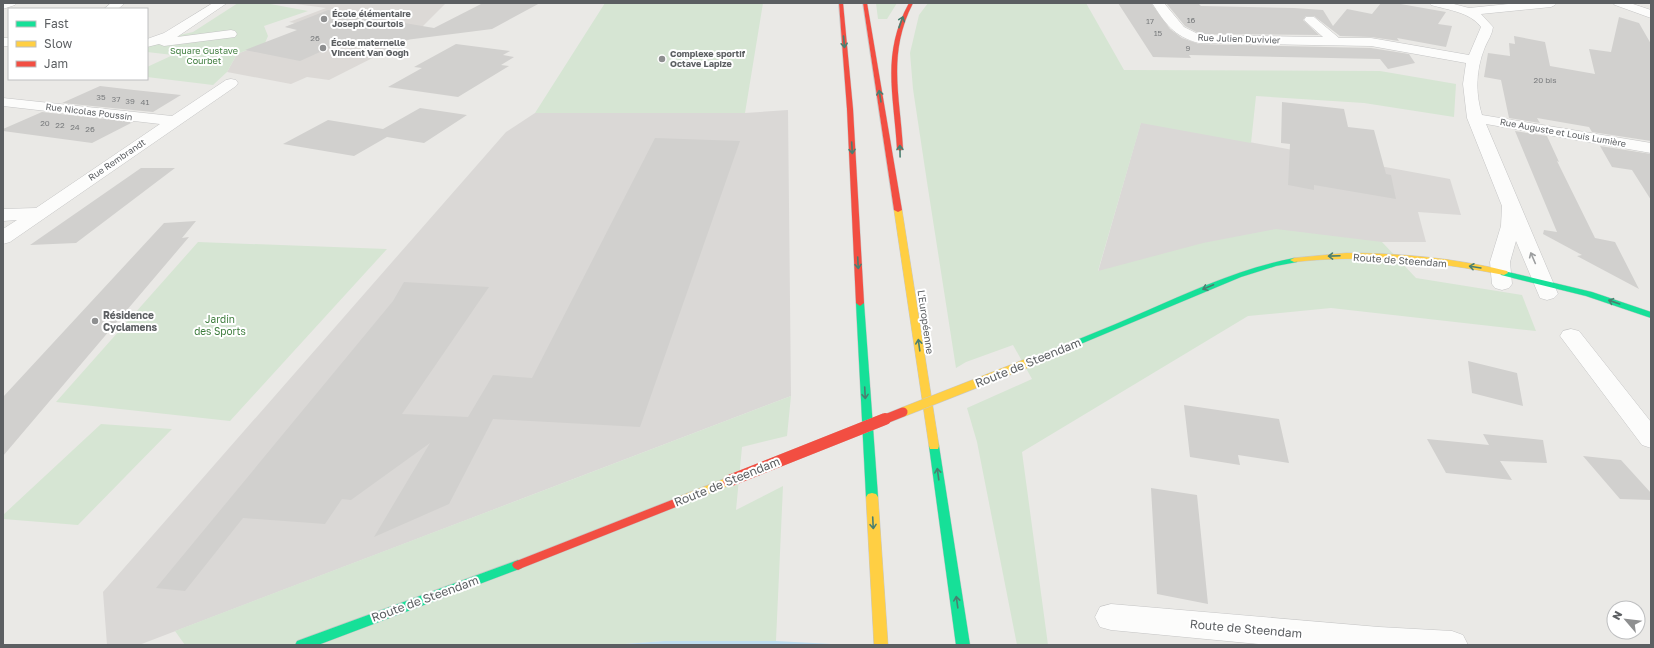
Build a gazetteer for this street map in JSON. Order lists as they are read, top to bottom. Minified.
{"streets":{"main road":["Route de Steendam","L'Européenne"],"street":["Rue Julien Duvivier","Rue Nicolas Poussin","Rue Auguste et Louis Lumière","Rue Rembrandt"]},"crossings":[["Rue Nicolas Poussin","Rue Rembrandt"]],"parks":["Square Gustave Courbet","Jardin des Sports"],"places":["École élémentaire Joseph Courtois","École maternelle Vincent Van Gogh","Complexe sportif Octave Lapize","Résidence Cyclamens"],"house_numbers":["16","17","15","26","9","20 bis","35","37","39","41","20","22","24","26"],"legend":["Fast","Slow","Jam"],"north":"top left"}
